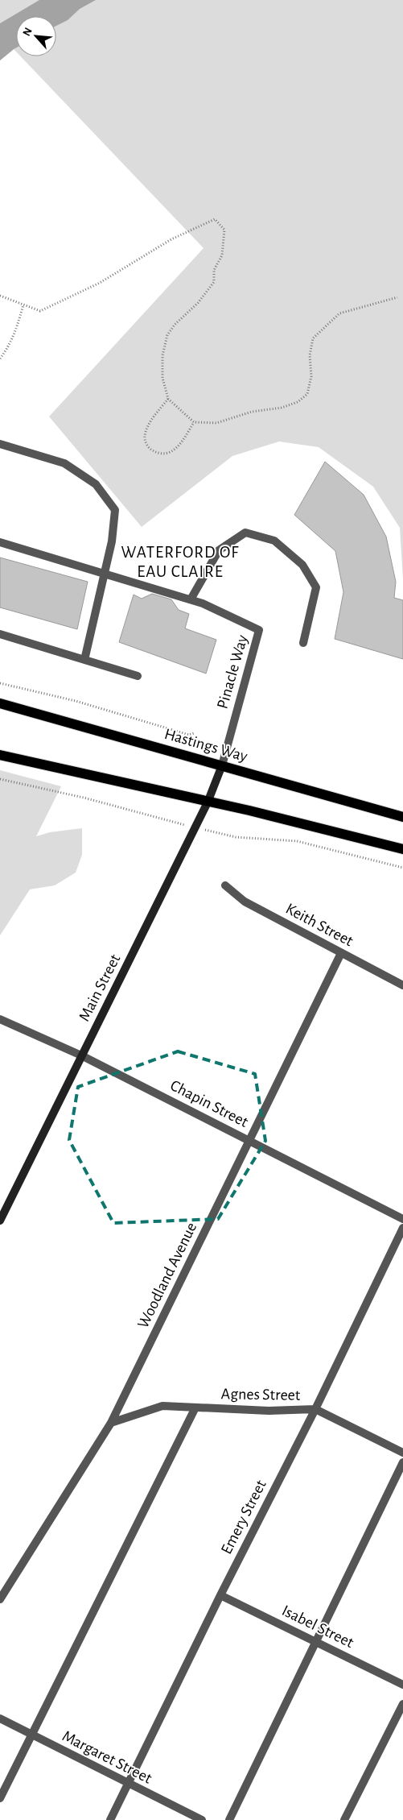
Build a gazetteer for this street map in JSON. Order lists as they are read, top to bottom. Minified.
{"streets":{"main road":["Hastings Way"],"street":["Pinacle Way","Keith Street","Main Street","Chapin Street","Woodland Avenue","Agnes Street","Emery Street","Isabel Street","Margaret Street"]},"crossings":[["Pinacle Way","Hastings Way"],["Pinacle Way","Main Street"],["Hastings Way","Main Street"],["Keith Street","Woodland Avenue"],["Main Street","Chapin Street"],["Chapin Street","Woodland Avenue"],["Woodland Avenue","Agnes Street"],["Agnes Street","Emery Street"],["Emery Street","Isabel Street"],["Emery Street","Margaret Street"]],"districts":["WATERFORD OF EAU CLAIRE"],"north":"top left"}
